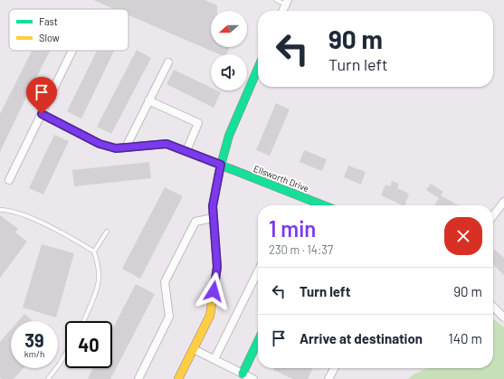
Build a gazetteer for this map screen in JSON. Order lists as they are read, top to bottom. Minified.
{"streets":{"street":["Ellsworth Drive"]},"legend":["Fast","Slow"],"north":"left","page":{"turn":["90 m","Turn left"],"heading":["1 min","230 m · 14:37"],"list":[{"name":"Turn left","value":"90 m"},{"name":"Arrive at destination","value":"140 m"}],"speed":"39 km/h","limit":"40"}}
